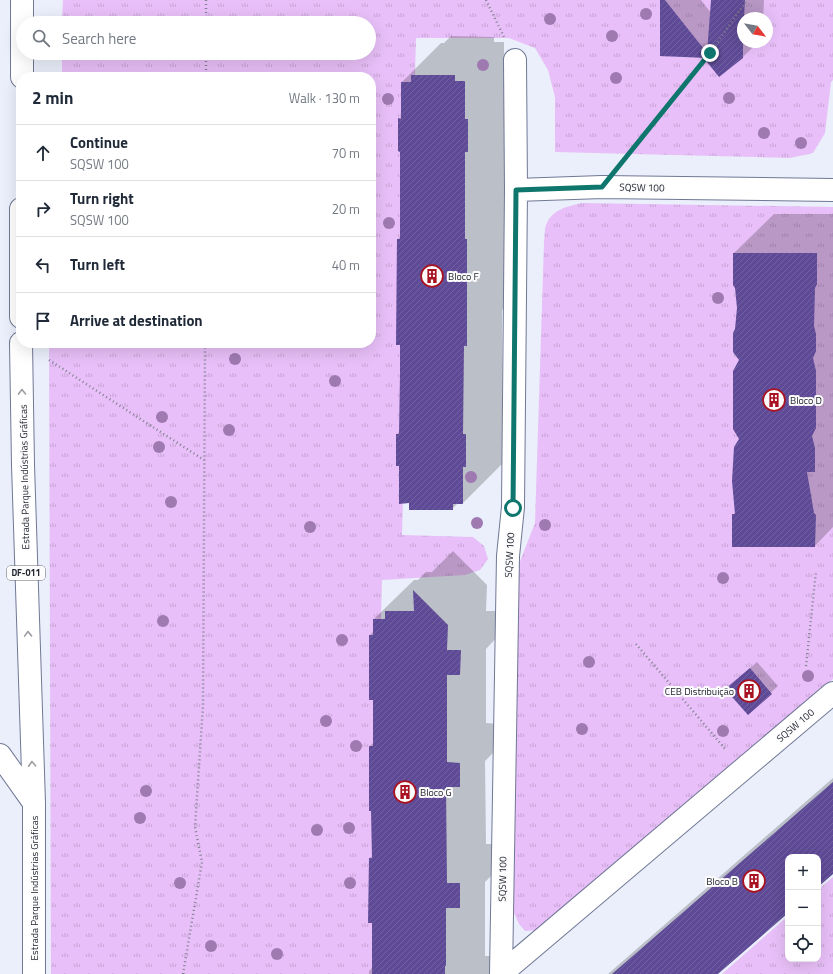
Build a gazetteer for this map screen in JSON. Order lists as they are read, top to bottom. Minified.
{"streets":{"street":["SQSW 100","Estrada Parque Indústrias Gráficas","DF-011"]},"one_way":["Estrada Parque Indústrias Gráficas"],"places":{"building":["Bloco F","Bloco D","CEB Distribuição","Bloco G","Bloco B"]},"north":"bottom right","page":{"search":"Search here","heading":["2 min","Walk · 130 m"],"list":[["Continue","SQSW 100","70 m"],["Turn right","SQSW 100","20 m"],["Turn left","40 m"],"Arrive at destination"],"map_buttons":["+","−"]}}
